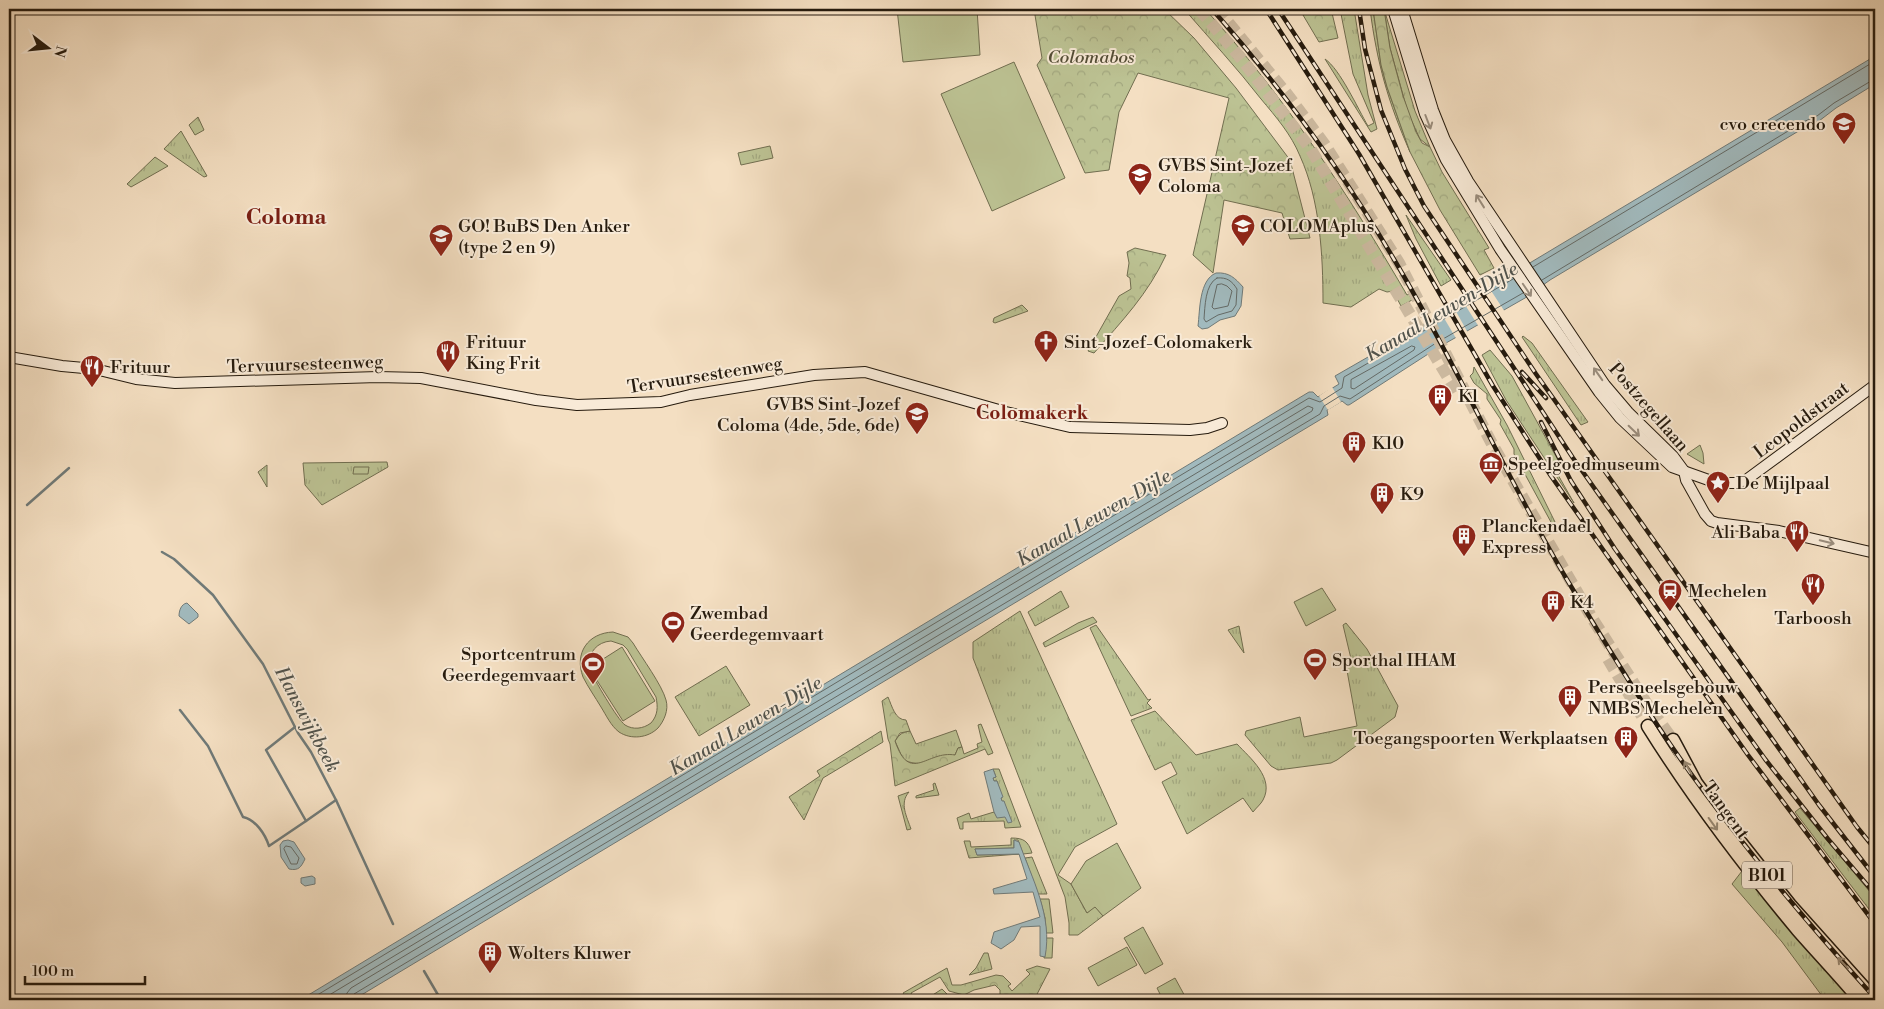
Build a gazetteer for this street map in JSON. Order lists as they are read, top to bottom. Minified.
{"streets":{"highway":["Tangent","B101"],"street":["Tervuursesteenweg","Postzegellaan","Leopoldstraat"]},"crossings":[["Postzegellaan","Leopoldstraat"]],"districts":["Coloma","Colomakerk"],"water":["Kanaal Leuven-Dijle","Hanswijkbeek"],"parks":["Colomabos"],"places":{"school or university":["cvo crecendo","GVBS Sint-Jozef Coloma","COLOMAplus","GO! BuBS Den Anker (type 2 en 9)","GVBS Sint-Jozef Coloma (4de, 5de, 6de)"],"church":["Sint-Jozef-Colomakerk"],"restaurant":["Frituur King Frit","Frituur","Ali Baba","Tarboosh"],"building":["K1","K10","K9","Planckendael Express","K4","Personeelsgebouw NMBS Mechelen","Toegangspoorten Werkplaatsen","Wolters Kluwer"],"museum":["Speelgoedmuseum"],"place":["De Mijlpaal"],"station":["Mechelen"],"sports":["Zwembad Geerdegemvaart","Sporthal IHAM","Sportcentrum Geerdegemvaart"]},"scale_bar":"100 m","north":"right"}
